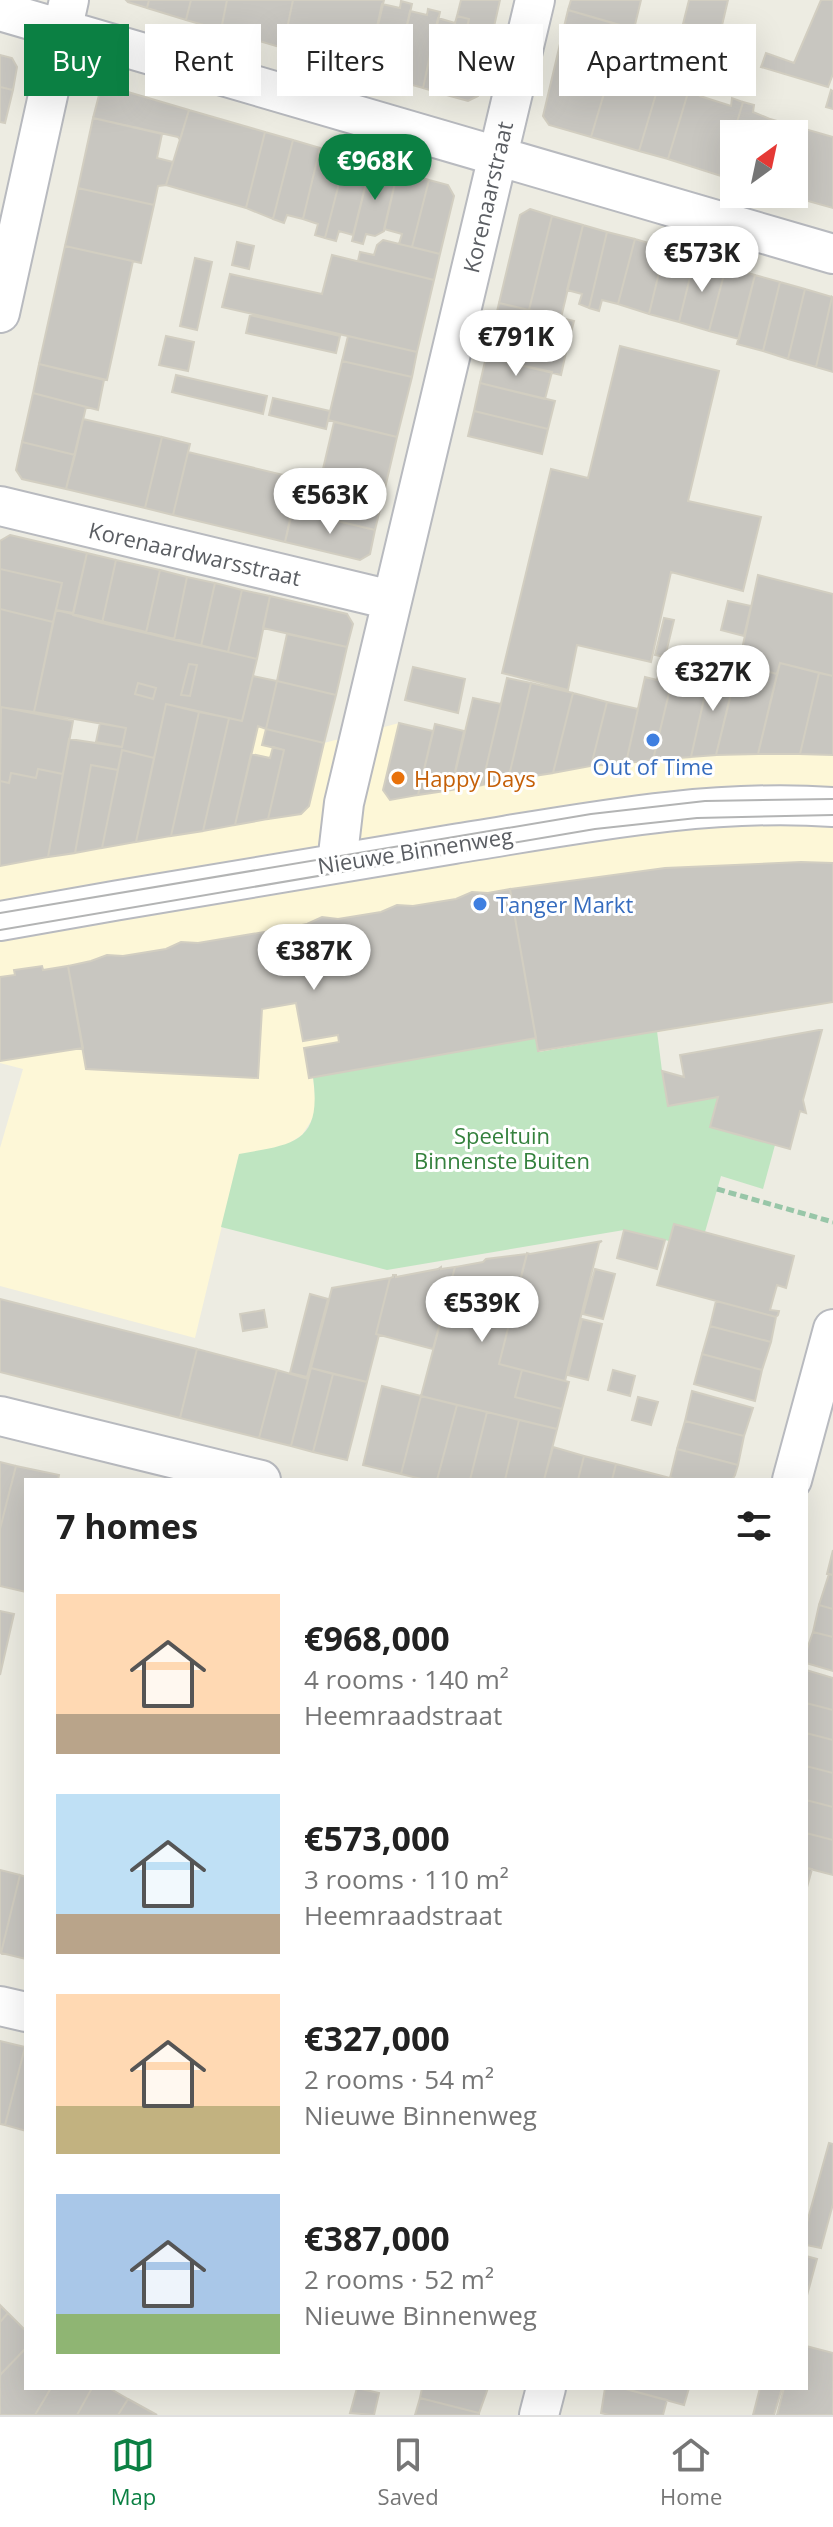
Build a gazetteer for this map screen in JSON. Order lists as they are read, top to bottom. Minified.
{"streets":{"street":["Korenaarstraat","Korenaardwarsstraat","Nieuwe Binnenweg"]},"crossings":[["Korenaarstraat","Korenaardwarsstraat"],["Korenaarstraat","Nieuwe Binnenweg"]],"parks":["Speeltuin Binnenste Buiten"],"places":["Out of Time","Happy Days","Tanger Markt"],"north":"top right","page":{"chip":["Buy","Rent","Filters","New","Apartment"],"price":["€968K","€573K","€791K","€563K","€327K","€387K","€539K"],"heading":"7 homes","list":[{"name":"€968,000","note":"4 rooms · 140 m² · Heemraadstraat"},{"name":"€573,000","note":"3 rooms · 110 m² · Heemraadstraat"},{"name":"€327,000","note":"2 rooms · 54 m² · Nieuwe Binnenweg"},{"name":"€387,000","note":"2 rooms · 52 m² · Nieuwe Binnenweg"}],"tabs":["Map","Saved","Home"]}}
